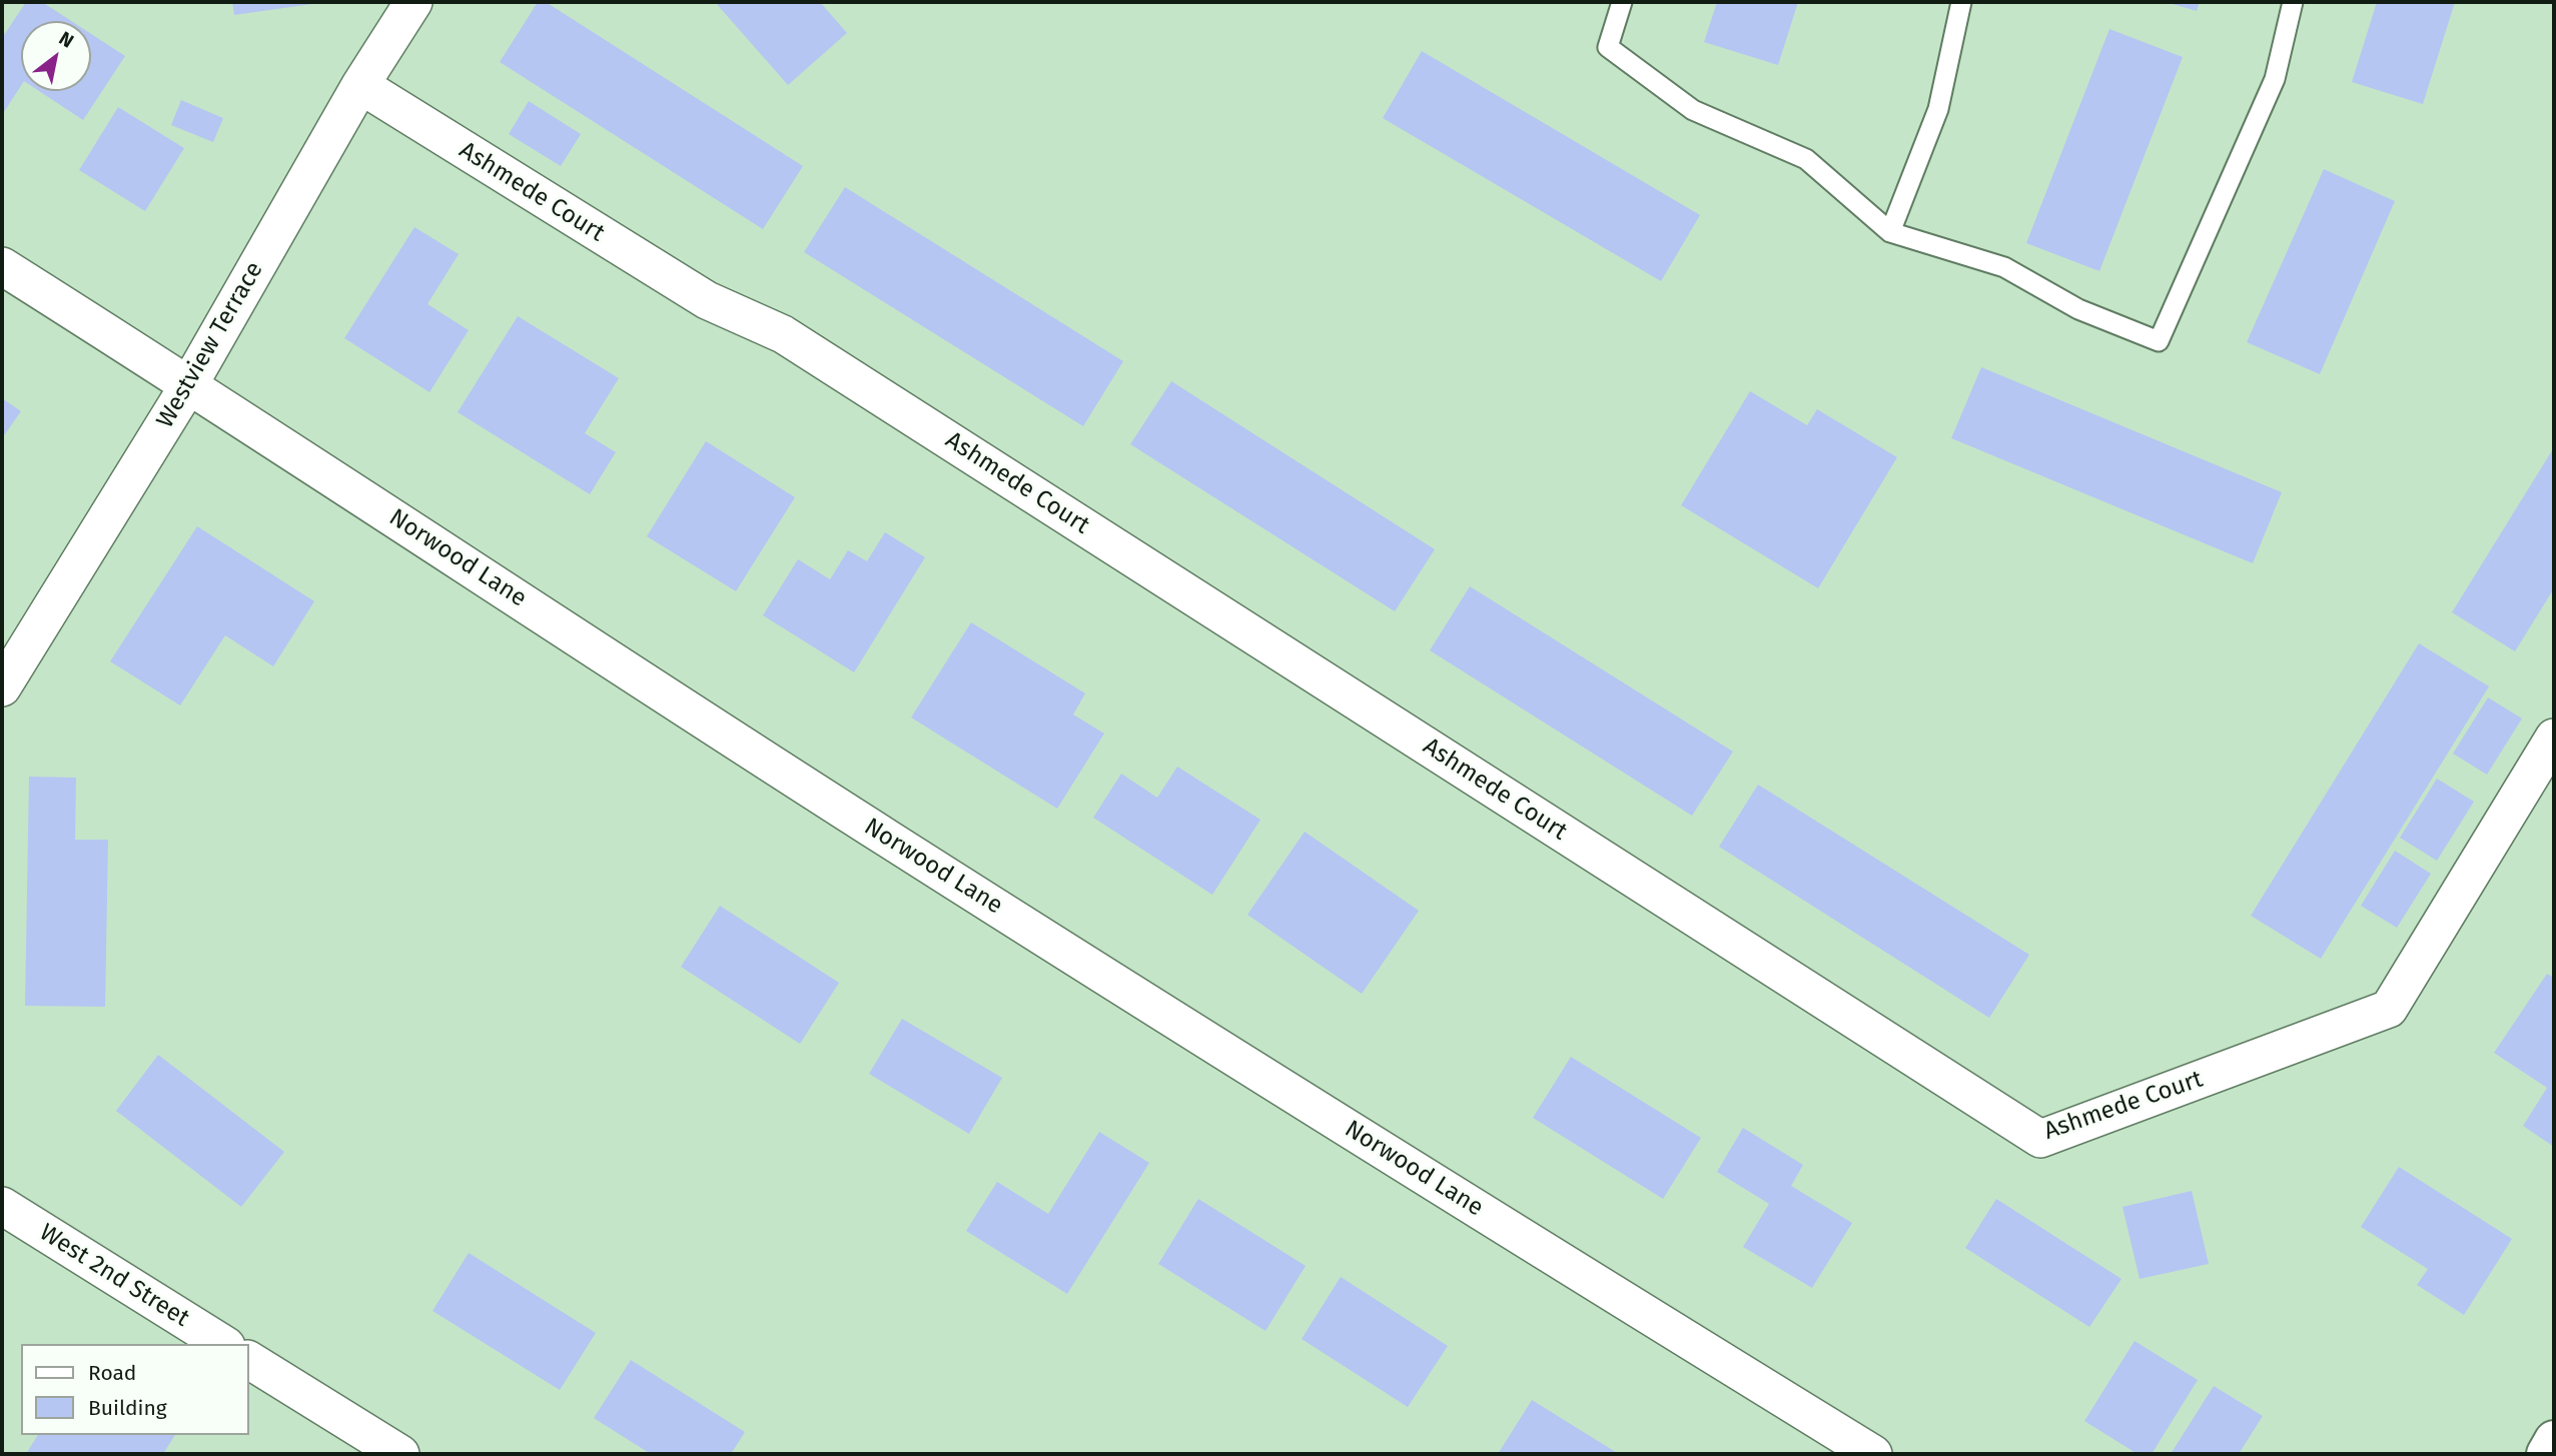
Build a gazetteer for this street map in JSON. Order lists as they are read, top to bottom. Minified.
{"streets":{"street":["Ashmede Court","Westview Terrace","Norwood Lane","West 2nd Street"]},"crossings":[["Ashmede Court","Westview Terrace"],["Westview Terrace","Norwood Lane"]],"legend":["Road","Building"],"north":"top right"}
